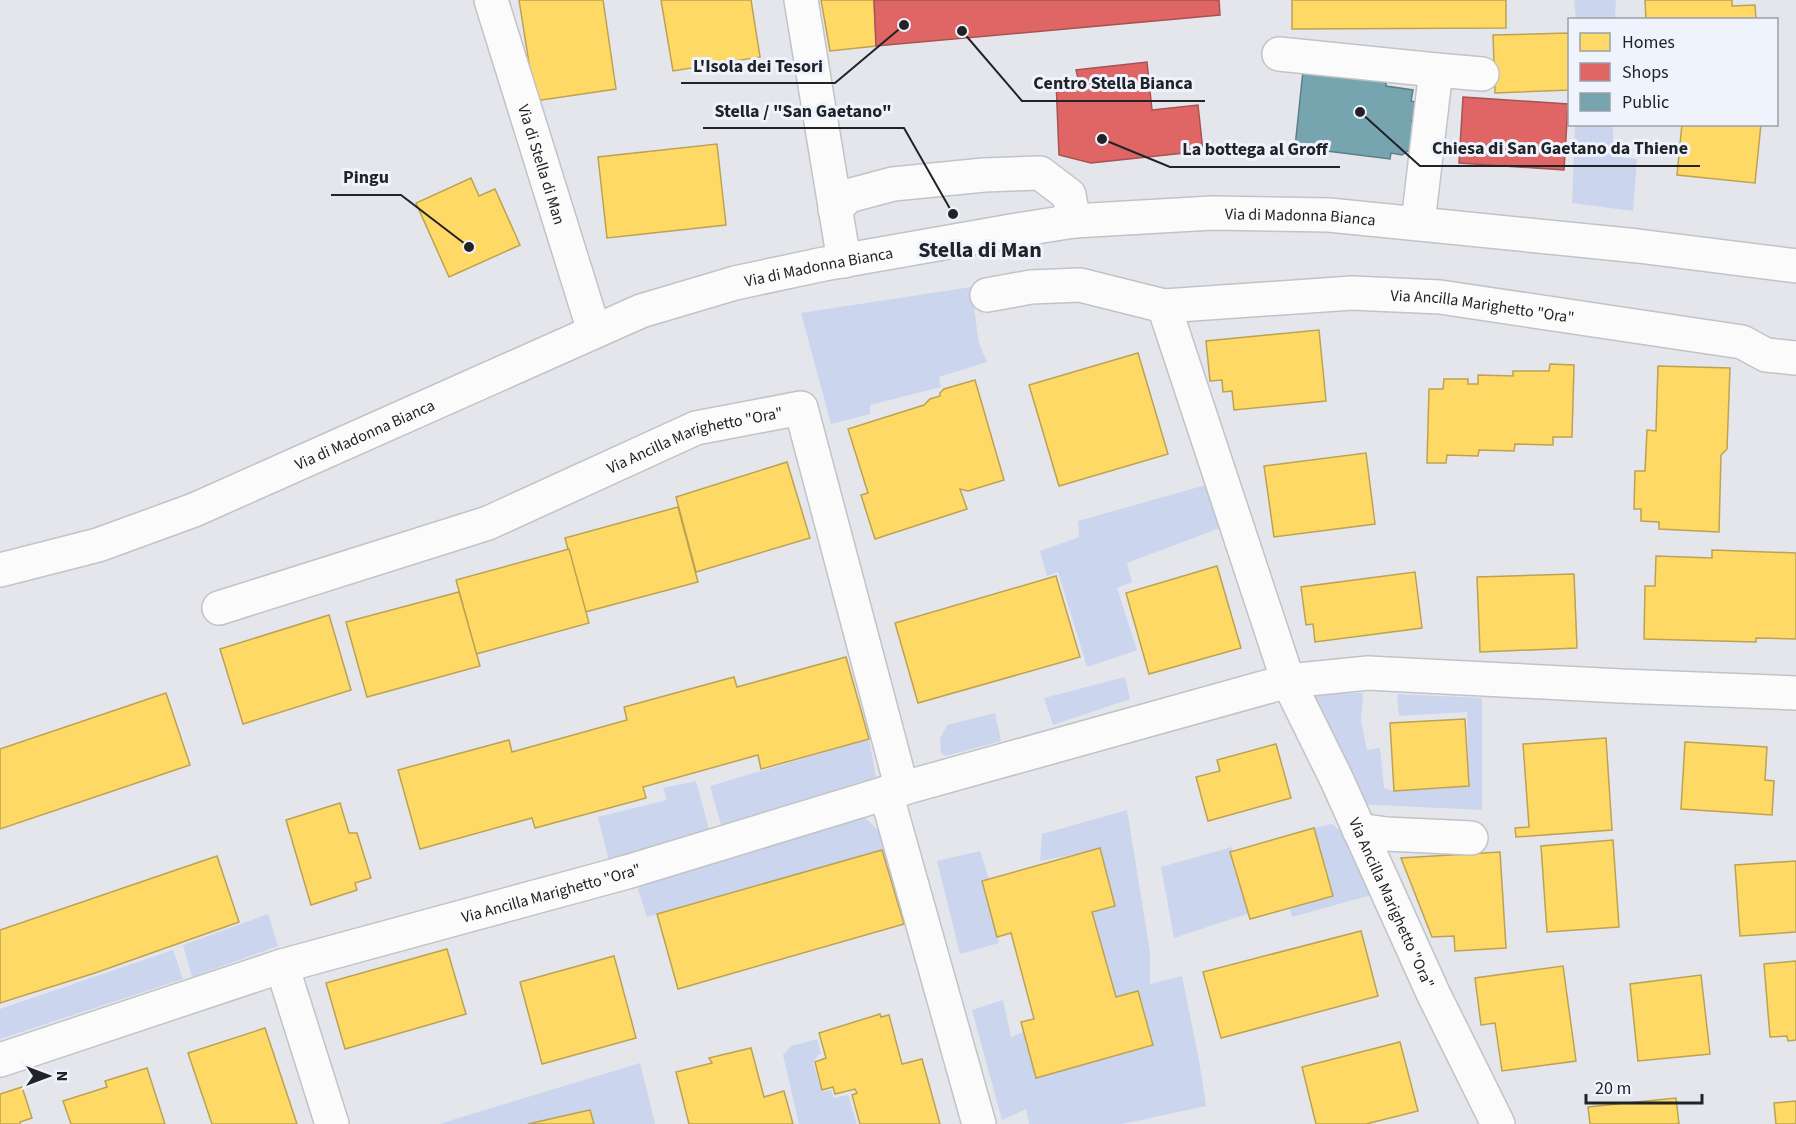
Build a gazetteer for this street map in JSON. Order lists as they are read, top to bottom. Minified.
{"streets":{"street":["Via di Stella di Man","Via di Madonna Bianca","Via Ancilla Marighetto \"Ora\""]},"crossings":[["Via di Stella di Man","Via di Madonna Bianca"]],"districts":["Stella di Man"],"places":["L'Isola dei Tesori","Centro Stella Bianca","Chiesa di San Gaetano da Thiene","La bottega al Groff","Stella / \"San Gaetano\"","Pingu"],"legend":["Homes","Shops","Public"],"scale_bar":"20 m","north":"right"}
